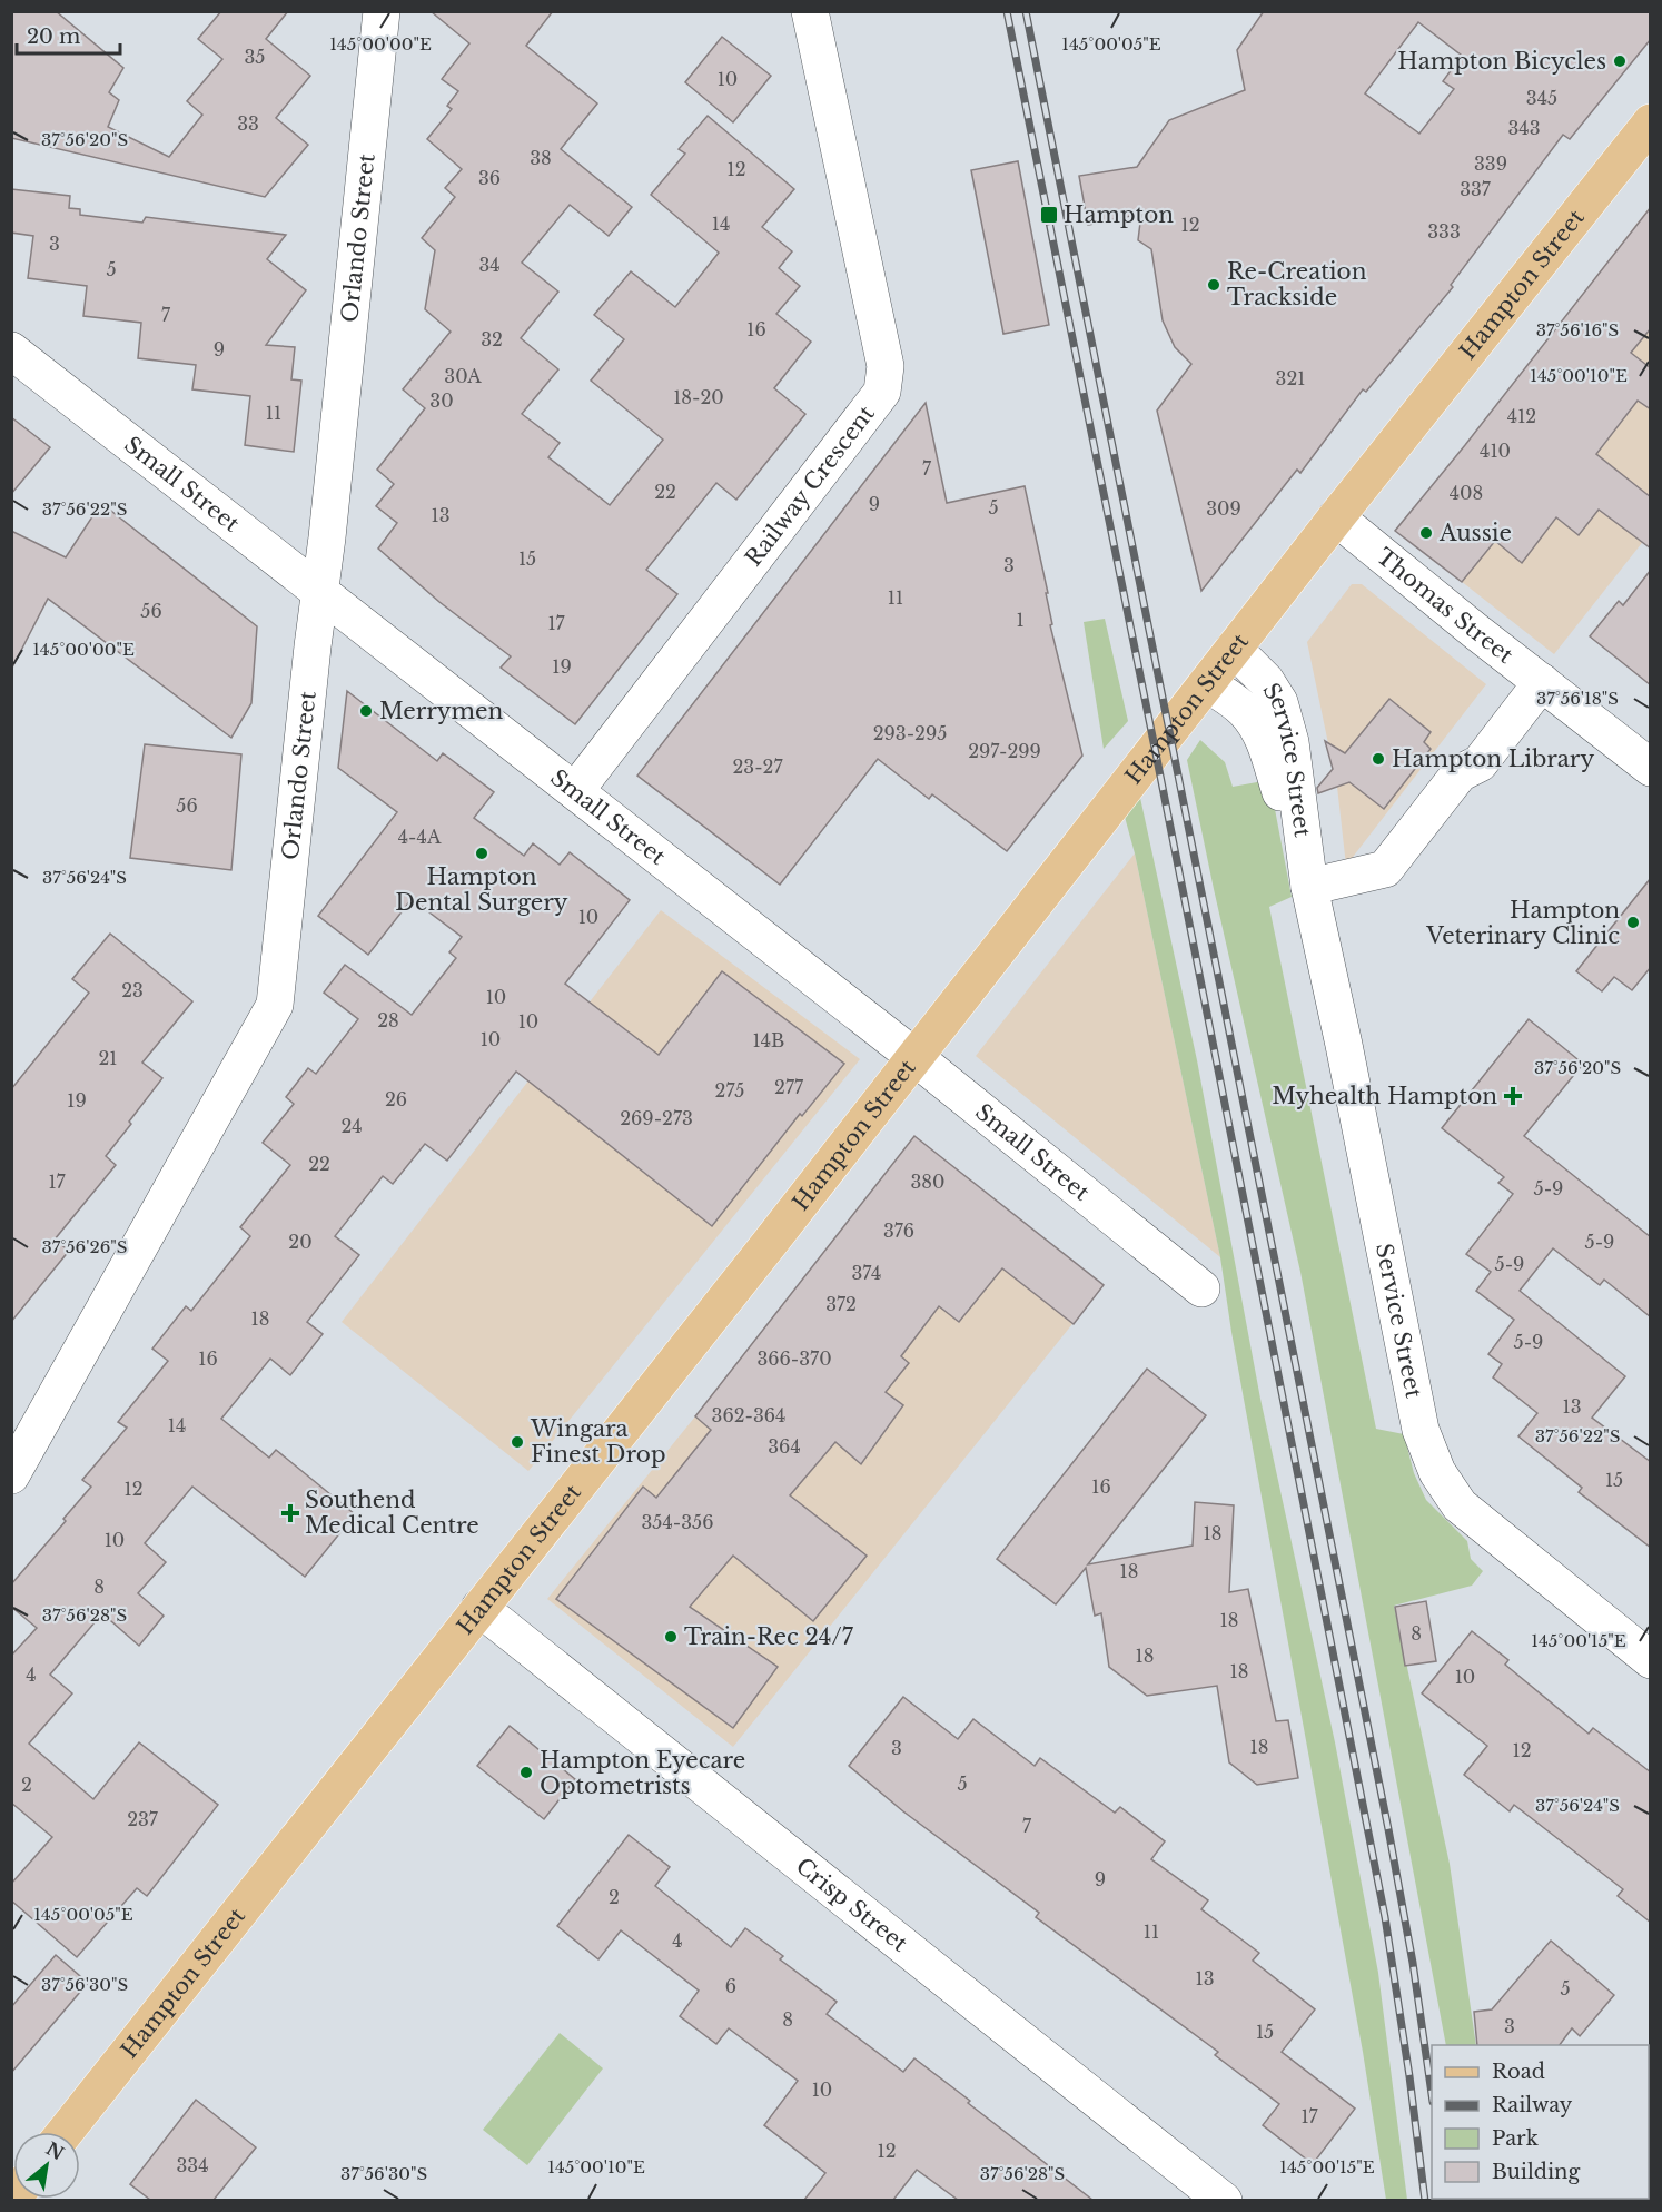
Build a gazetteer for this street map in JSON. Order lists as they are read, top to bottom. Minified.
{"streets":{"main road":["Hampton Street"],"street":["Orlando Street","Small Street","Railway Crescent","Thomas Street","Service Street","Crisp Street"]},"crossings":[["Orlando Street","Small Street"],["Hampton Street","Small Street"],["Hampton Street","Thomas Street"],["Hampton Street","Service Street"],["Hampton Street","Crisp Street"],["Small Street","Railway Crescent"]],"places":{"other":["Hampton Bicycles","Re-Creation Trackside","Aussie","Merrymen","Hampton Library","Hampton Dental Surgery","Hampton Veterinary Clinic","Wingara Finest Drop","Train-Rec 24/7","Hampton Eyecare Optometrists"],"transit":["Hampton"],"health":["Myhealth Hampton","Southend Medical Centre"]},"house_numbers":["35","10","345","33","343","38","339","12","36","337","14","12","333","3","34","5","7","16","32","9","30A","321","18-20","30","11","412","410","7","22","408","9","5","309","13","15","3","11","56","1","17","19","293-295","297-299","23-27","56","4-4A","10","23","10","28","10","10","14B","21","277","275","26","19","269-273","24","22","17","380","5-9","376","20","5-9","5-9","374","372","18","5-9","16","366-370","13","362-364","14","364","15","16","12","354-356","18","10","18","8","18","8","18","18","4","10","18","3","12","5","2","237","7","9","2","11","4","13","6","5","8","3","15","10","17","12","334"],"legend":["Road","Railway","Park","Building"],"scale_bar":"20 m","north":"top right","coordinates":["145°00'00\"E","145°00'05\"E","37°56'20\"S","37°56'16\"S","145°00'10\"E","37°56'22\"S","37°56'18\"S","37°56'24\"S","37°56'26\"S","37°56'28\"S","145°00'15\"E","37°56'30\"S"]}
